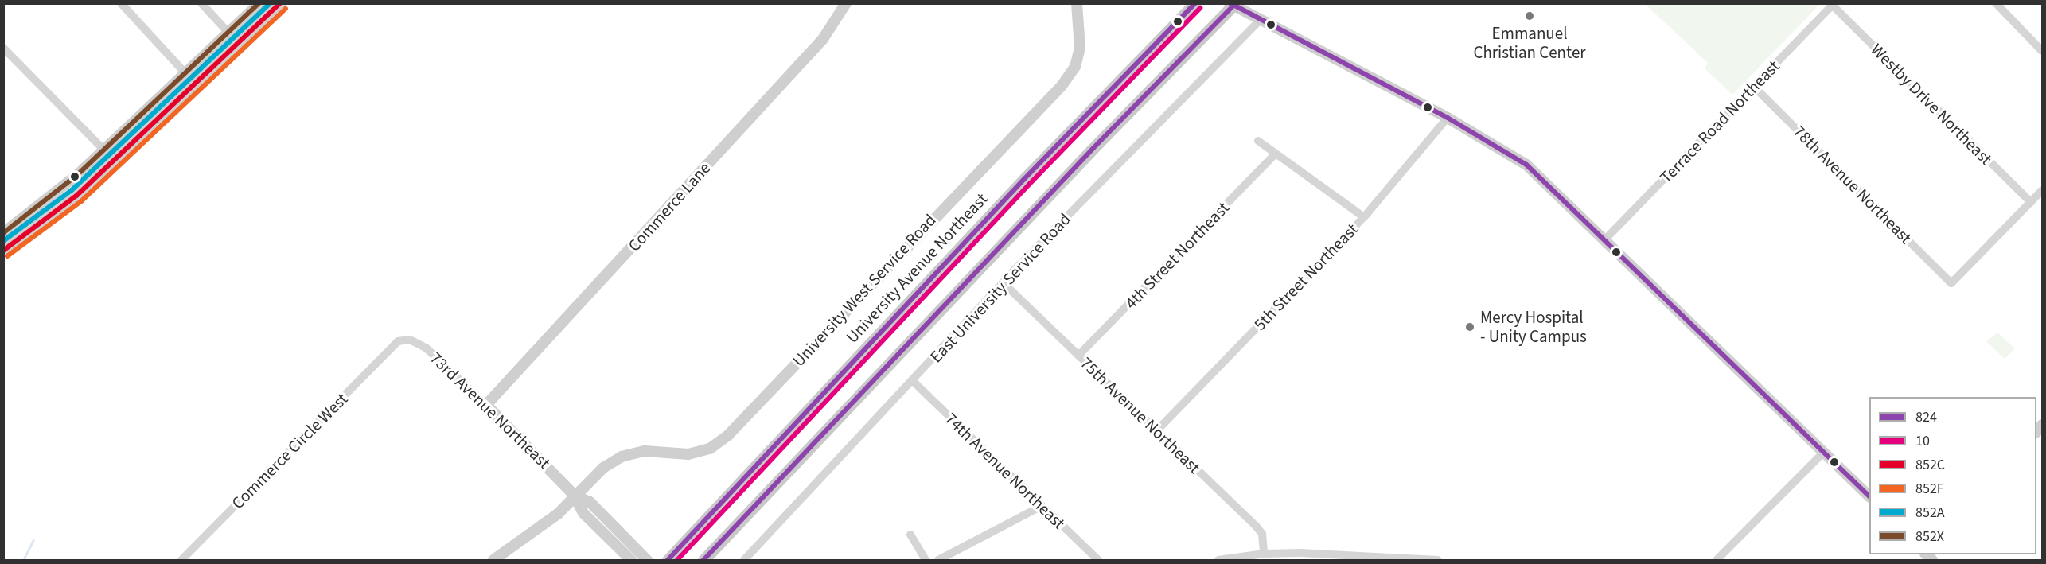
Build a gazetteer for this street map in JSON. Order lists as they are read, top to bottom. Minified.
{"streets":{"main road":["University Avenue Northeast"],"street":["Westby Drive Northeast","Terrace Road Northeast","78th Avenue Northeast","Commerce Lane","4th Street Northeast","5th Street Northeast","East University Service Road","University West Service Road","73rd Avenue Northeast","75th Avenue Northeast","Commerce Circle West","74th Avenue Northeast"]},"crossings":[["Westby Drive Northeast","Terrace Road Northeast"],["Westby Drive Northeast","78th Avenue Northeast"],["Terrace Road Northeast","78th Avenue Northeast"],["Commerce Lane","73rd Avenue Northeast"],["4th Street Northeast","75th Avenue Northeast"],["5th Street Northeast","75th Avenue Northeast"],["East University Service Road","75th Avenue Northeast"],["East University Service Road","74th Avenue Northeast"],["University West Service Road","73rd Avenue Northeast"],["73rd Avenue Northeast","Commerce Circle West"]],"places":["Emmanuel Christian Center","Mercy Hospital - Unity Campus"],"lines":["transit line 824","transit line 852C","transit line 852A","transit line 852X","transit line 10","transit line 852F"],"legend":["824","10","852C","852F","852A","852X"]}
